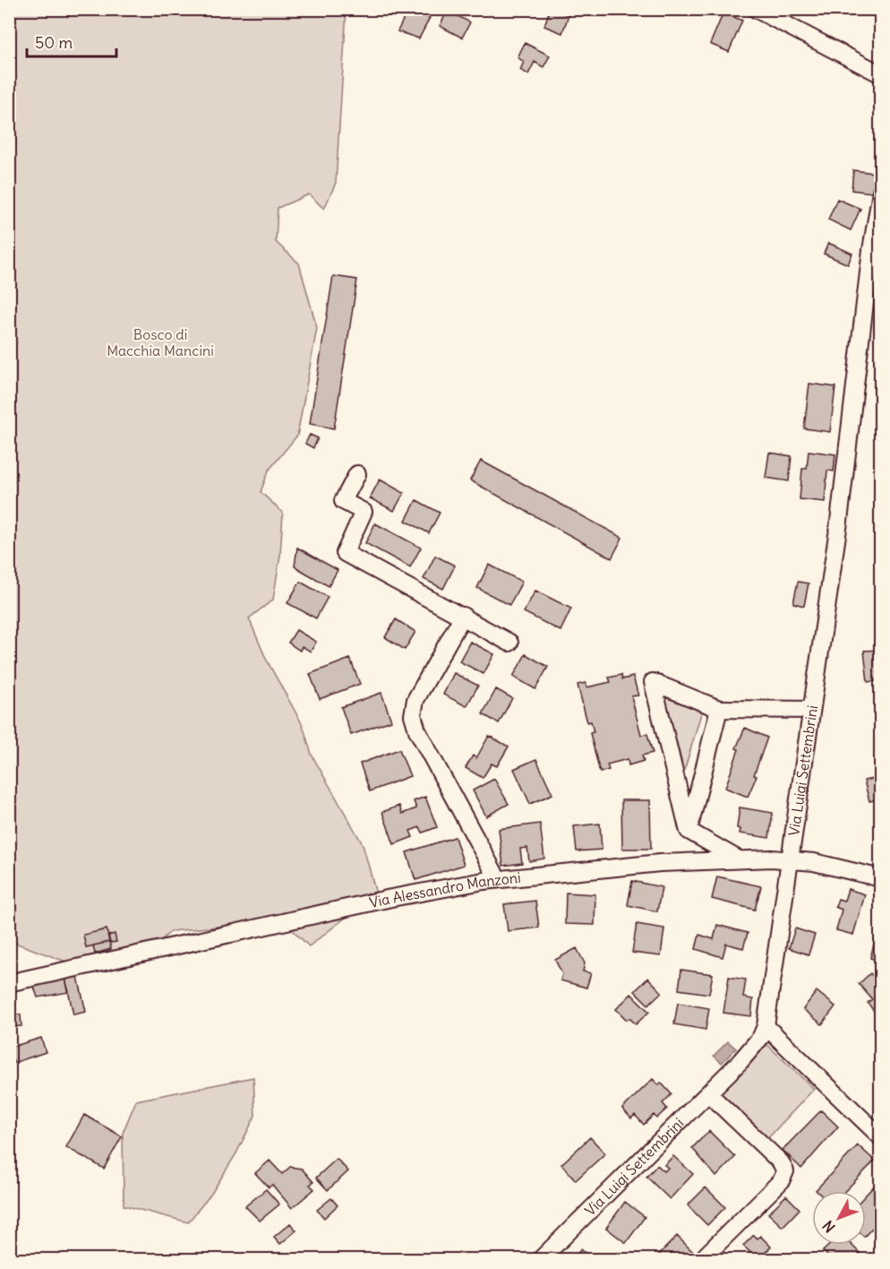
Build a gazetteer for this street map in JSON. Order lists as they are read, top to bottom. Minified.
{"streets":{"street":["Via Luigi Settembrini","Via Alessandro Manzoni"]},"crossings":[["Via Luigi Settembrini","Via Alessandro Manzoni"]],"parks":["Bosco di Macchia Mancini"],"scale_bar":"50 m","north":"bottom left"}
